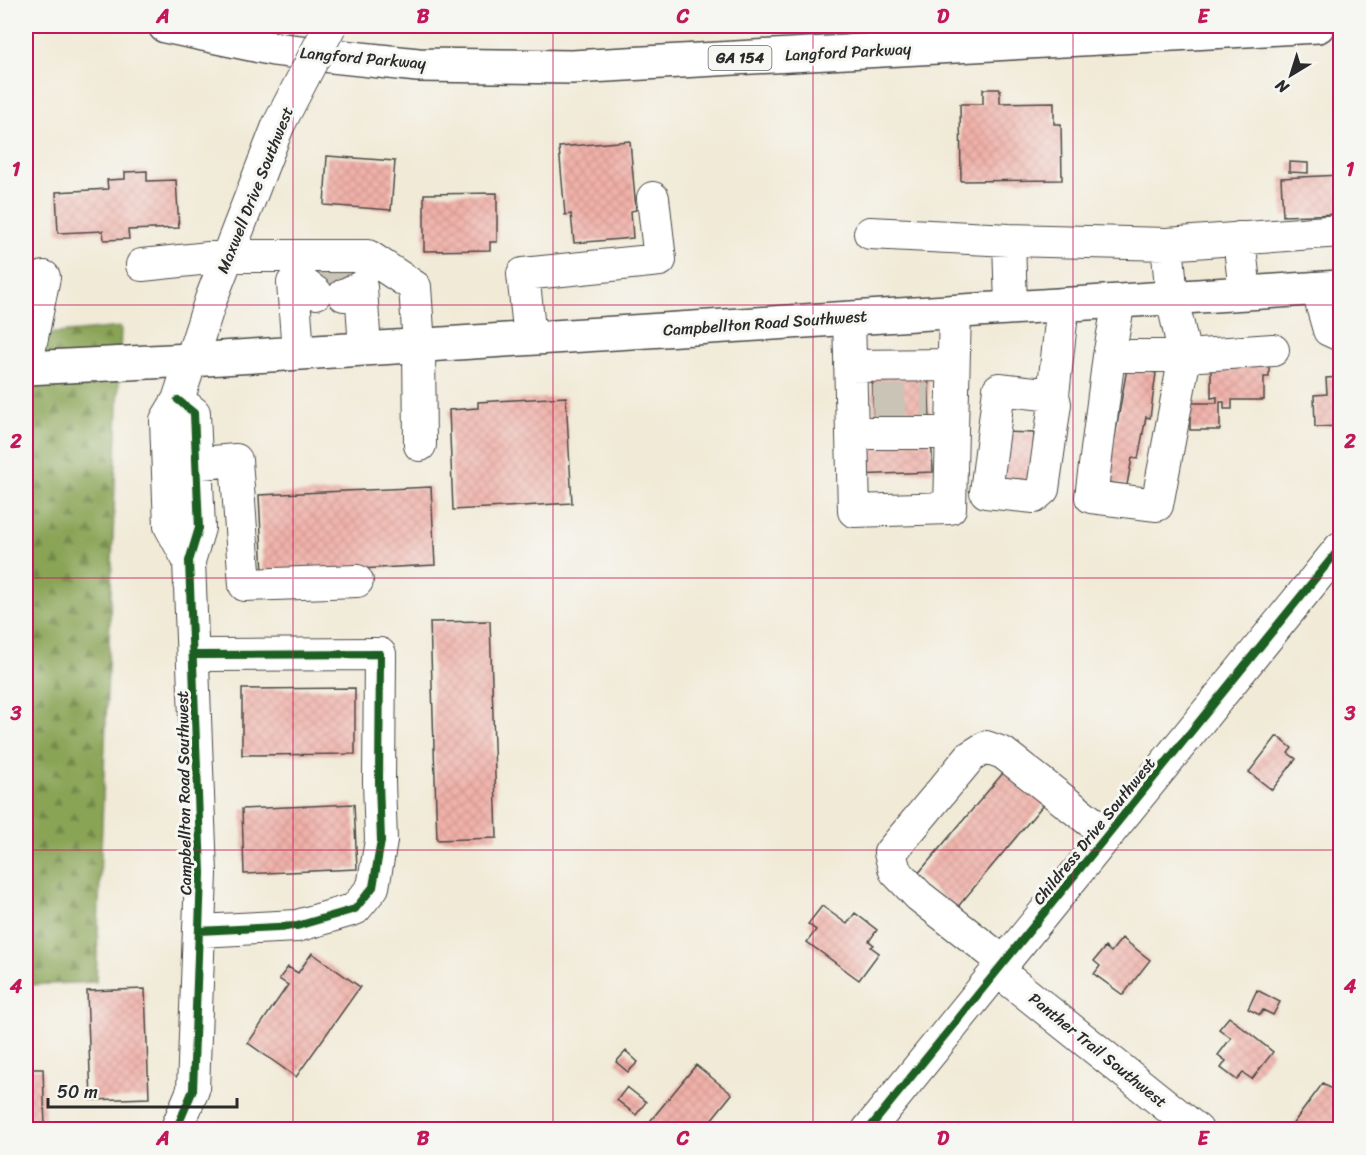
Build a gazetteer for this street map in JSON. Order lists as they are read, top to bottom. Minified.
{"streets":{"main road":["Langford Parkway","GA 154","Campbellton Road Southwest"],"street":["Maxwell Drive Southwest","Childress Drive Southwest","Panther Trail Southwest"]},"crossings":[["Maxwell Drive Southwest","Campbellton Road Southwest"],["Childress Drive Southwest","Panther Trail Southwest"]],"scale_bar":"50 m","north":"bottom left","grid":{"columns":["A","B","C","D","E"],"rows":["1","2","3","4"]}}
